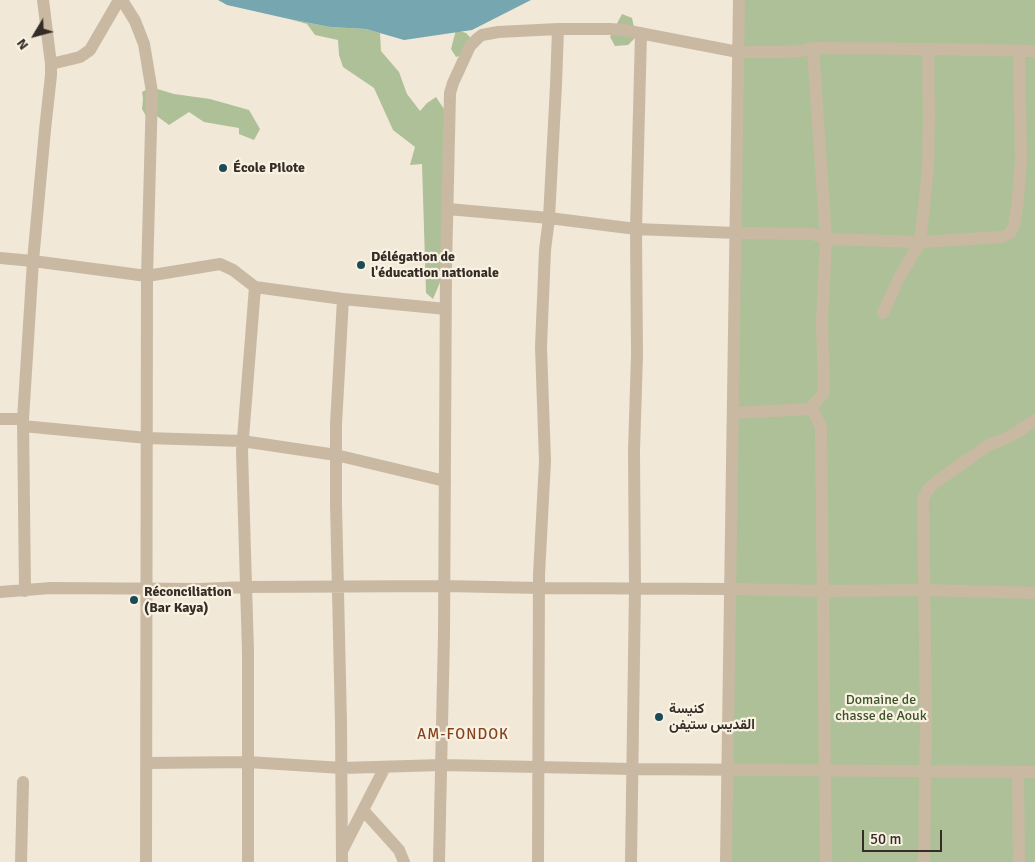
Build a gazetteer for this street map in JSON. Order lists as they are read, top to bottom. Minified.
{"districts":["AM-FONDOK"],"parks":["Domaine de chasse de Aouk"],"places":["École Pilote","Délégation de l'éducation nationale","Réconciliation (Bar Kaya)","كنيسة القديس ستيفن"],"scale_bar":"50 m","north":"bottom left"}
